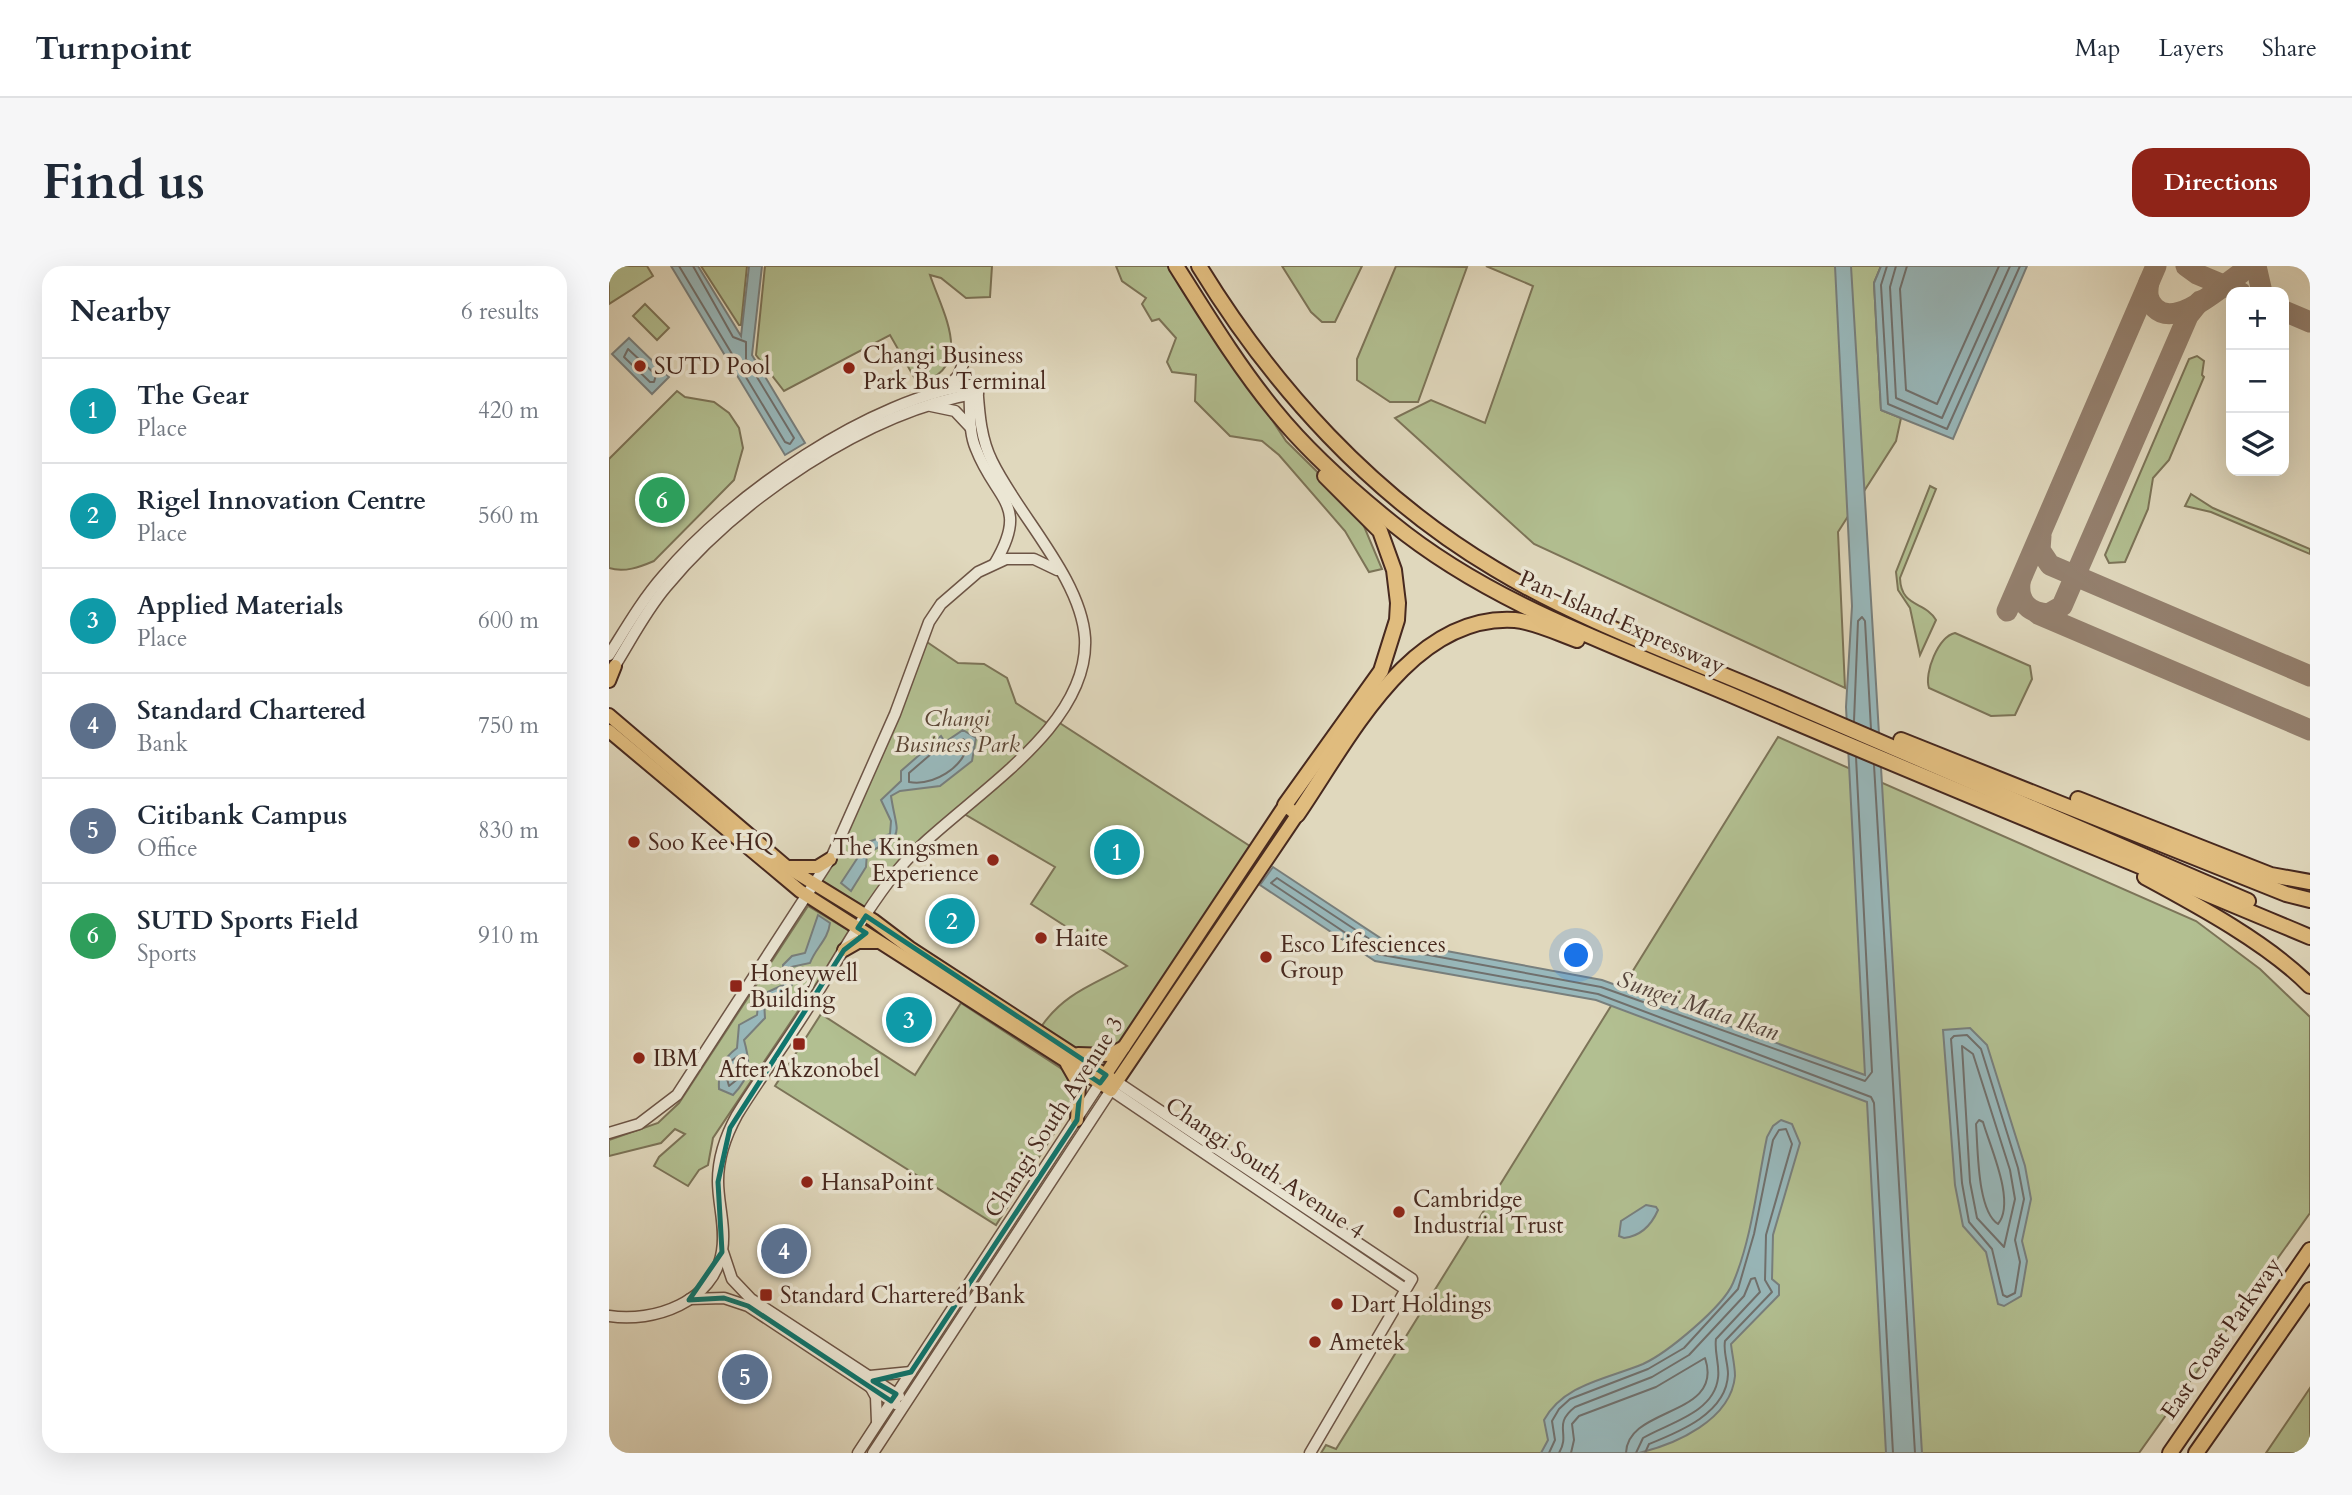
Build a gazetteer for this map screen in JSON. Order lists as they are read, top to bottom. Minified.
{"streets":{"highway":["Pan-Island Expressway","East Coast Parkway"],"main road":["Changi South Avenue 3"],"street":["Changi South Avenue 4"]},"crossings":[["Changi South Avenue 3","Changi South Avenue 4"]],"water":["Sungei Mata Ikan"],"parks":["Changi Business Park"],"places":{"other":["SUTD Pool","Changi Business Park Bus Terminal","Soo Kee HQ","The Kingsmen Experience","Haite","Esco Lifesciences Group","IBM","HansaPoint","Cambridge Industrial Trust","Dart Holdings","Ametek"],"transit":["Honeywell Building","After Akzonobel","Standard Chartered Bank"]},"page":{"header":"Turnpoint","nav":["Map","Layers","Share"],"buttons":"Directions","title":"Find us","heading":["Nearby","6 results"],"map_buttons":["+","−"],"list":[{"mark":"1","name":"The Gear","note":"Place","value":"420 m"},{"mark":"2","name":"Rigel Innovation Centre","note":"Place","value":"560 m"},{"mark":"3","name":"Applied Materials","note":"Place","value":"600 m"},{"mark":"4","name":"Standard Chartered","note":"Bank","value":"750 m"},{"mark":"5","name":"Citibank Campus","note":"Office","value":"830 m"},{"mark":"6","name":"SUTD Sports Field","note":"Sports","value":"910 m"}],"pins":["6","1","2","3","4","5"]}}
